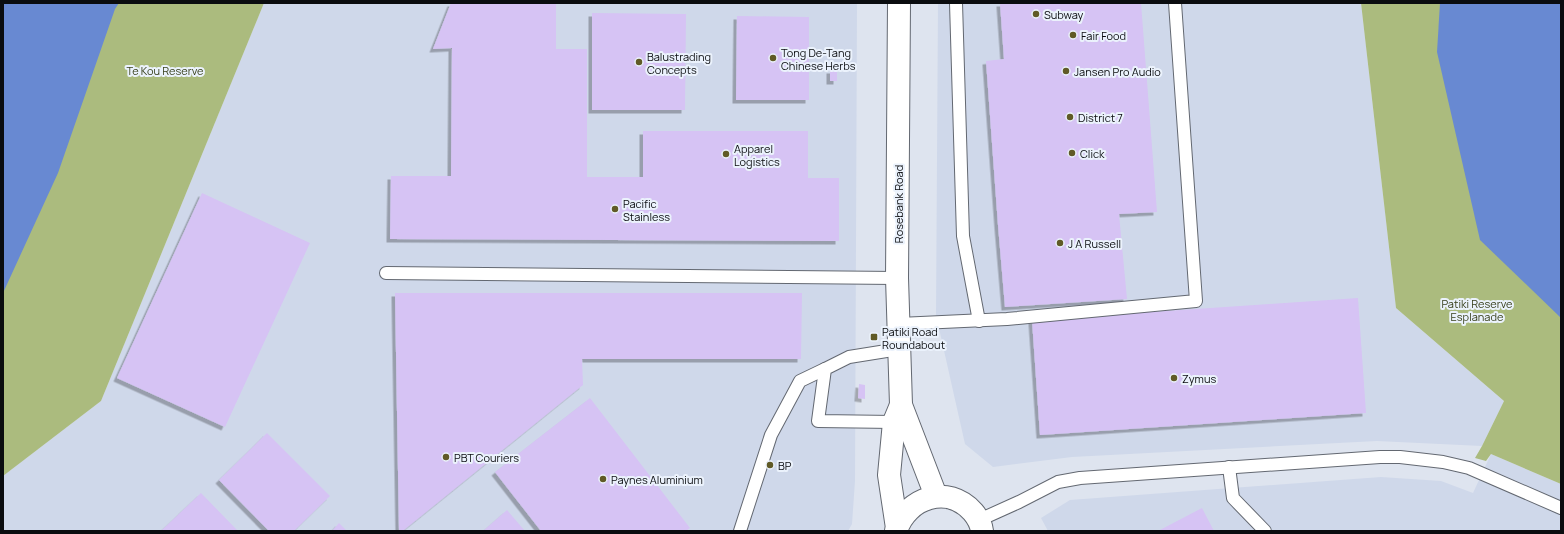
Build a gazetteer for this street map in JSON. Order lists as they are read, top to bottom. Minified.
{"streets":{"main road":["Rosebank Road"]},"parks":["Te Kou Reserve","Patiki Reserve Esplanade"],"places":{"other":["Subway","Fair Food","Tong De-Tang Chinese Herbs","Balustrading Concepts","Jansen Pro Audio","District 7","Click","Apparel Logistics","Pacific Stainless","J A Russell","Zymus","PBT Couriers","BP","Paynes Aluminium"],"transit":["Patiki Road Roundabout"]}}
